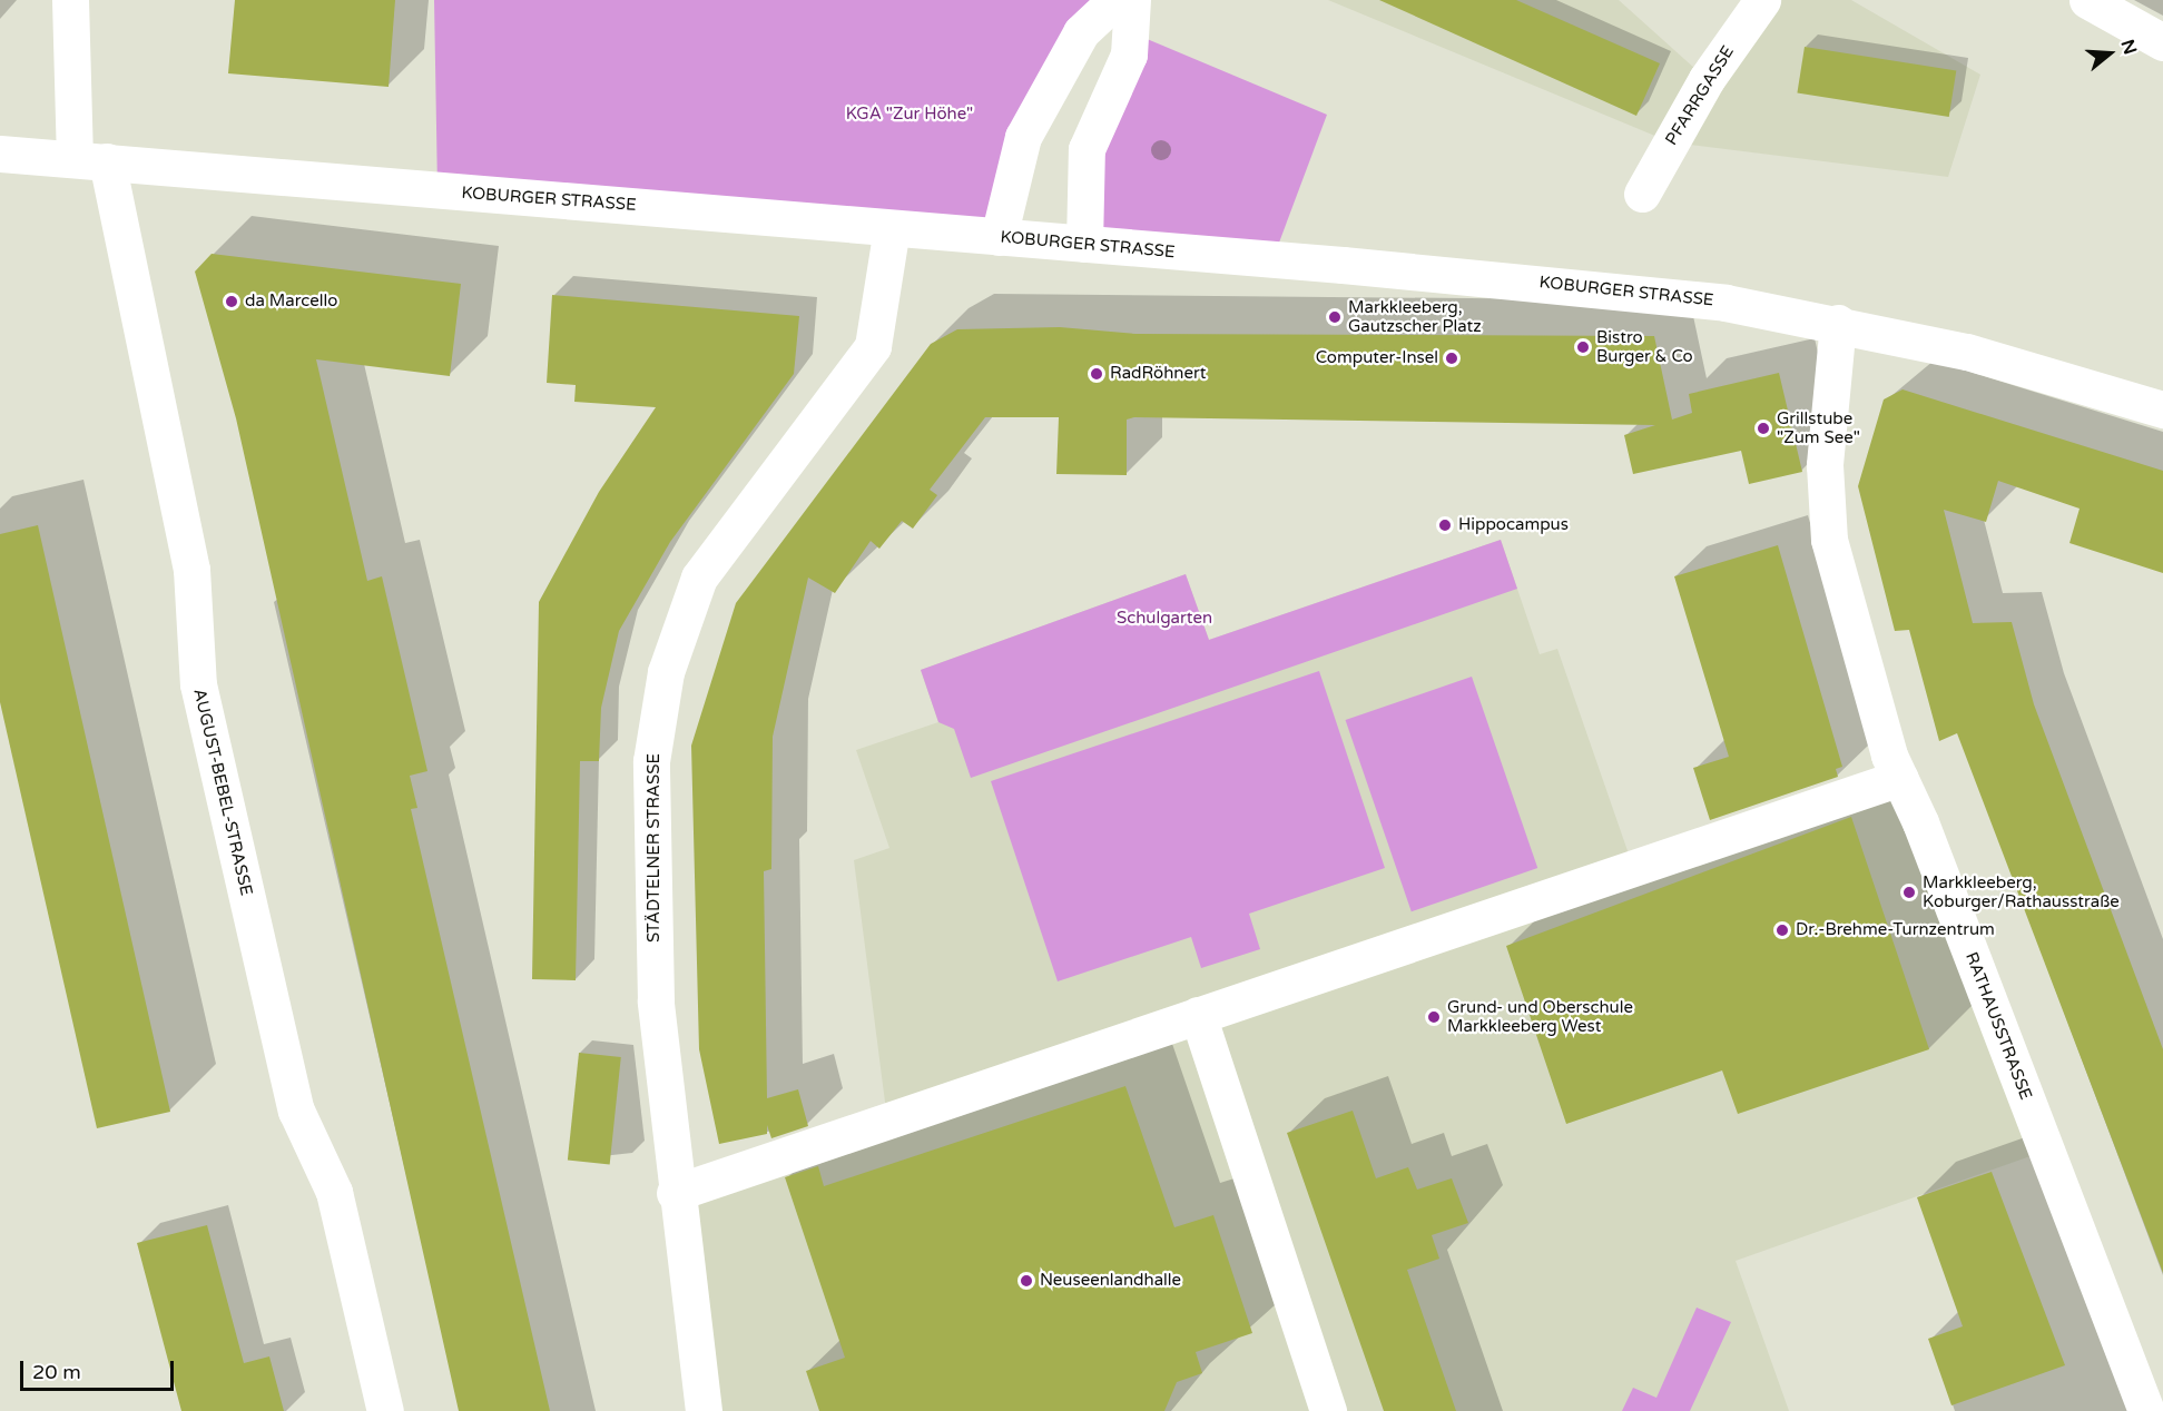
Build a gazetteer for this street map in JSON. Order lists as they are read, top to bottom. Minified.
{"streets":{"street":["PFARRGASSE","KOBURGER STRASSE","AUGUST-BEBEL-STRASSE","STÄDTELNER STRASSE","RATHAUSSTRASSE"]},"crossings":[["KOBURGER STRASSE","AUGUST-BEBEL-STRASSE"],["KOBURGER STRASSE","STÄDTELNER STRASSE"],["KOBURGER STRASSE","RATHAUSSTRASSE"]],"parks":["KGA \"Zur Höhe\"","Schulgarten"],"places":["da Marcello","Markkleeberg, Gautzscher Platz","Bistro Burger & Co","Computer-Insel","RadRöhnert","Grillstube \"Zum See\"","Hippocampus","Markkleeberg, Koburger/Rathausstraße","Dr.-Brehme-Turnzentrum","Grund- und Oberschule Markkleeberg West","Neuseenlandhalle"],"scale_bar":"20 m","north":"right"}
